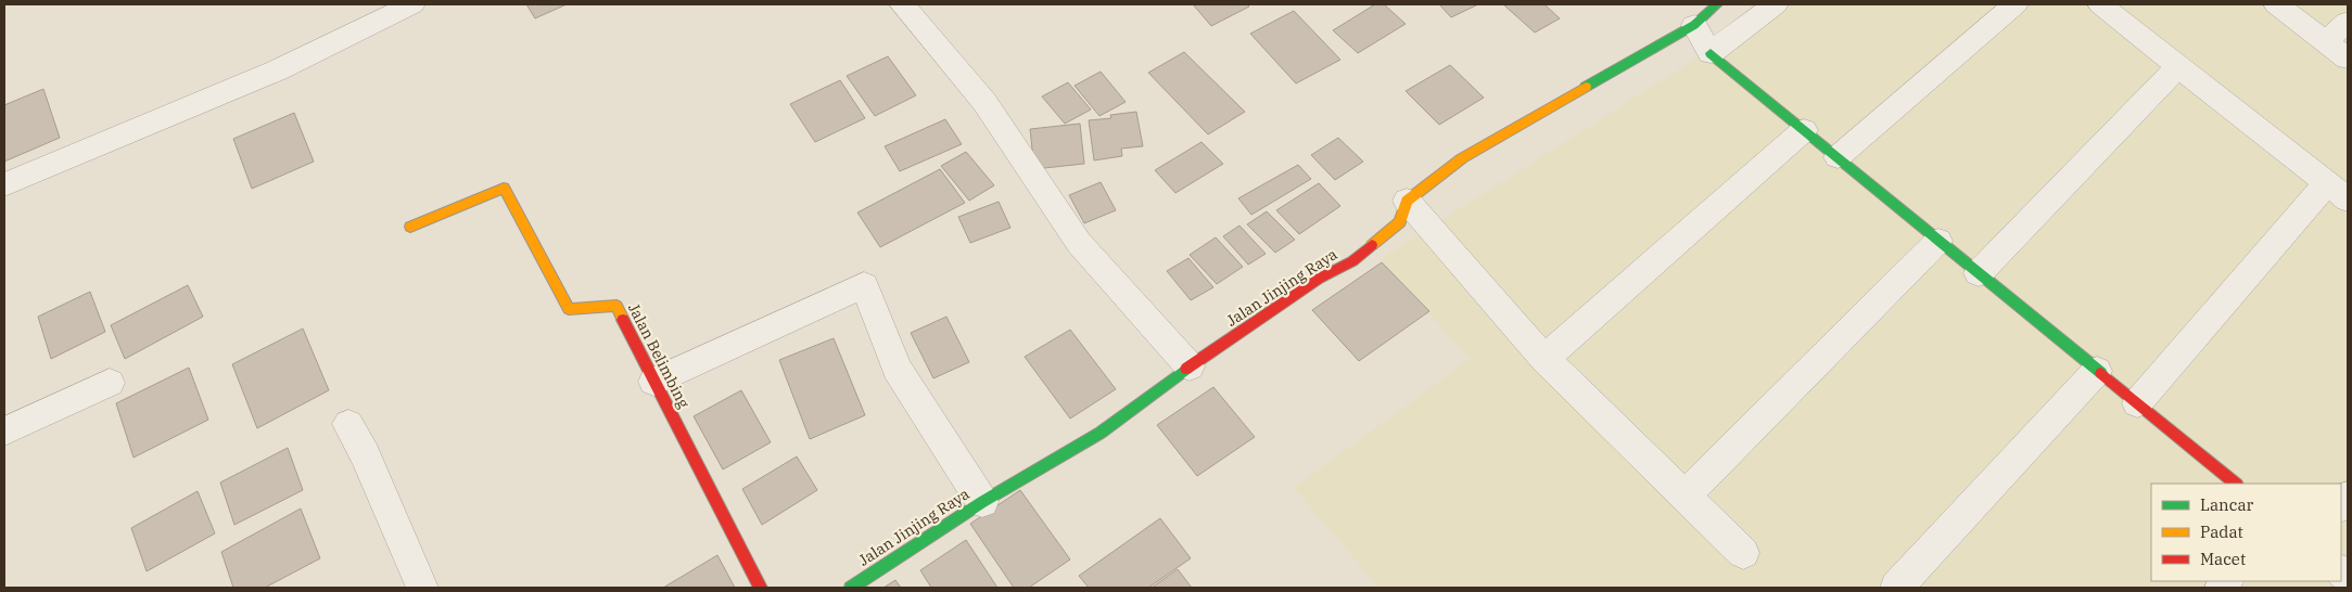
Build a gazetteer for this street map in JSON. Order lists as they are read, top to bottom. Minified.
{"streets":{"street":["Jalan Jinjing Raya","Jalan Belimbing"]},"legend":["Lancar","Padat","Macet"]}
